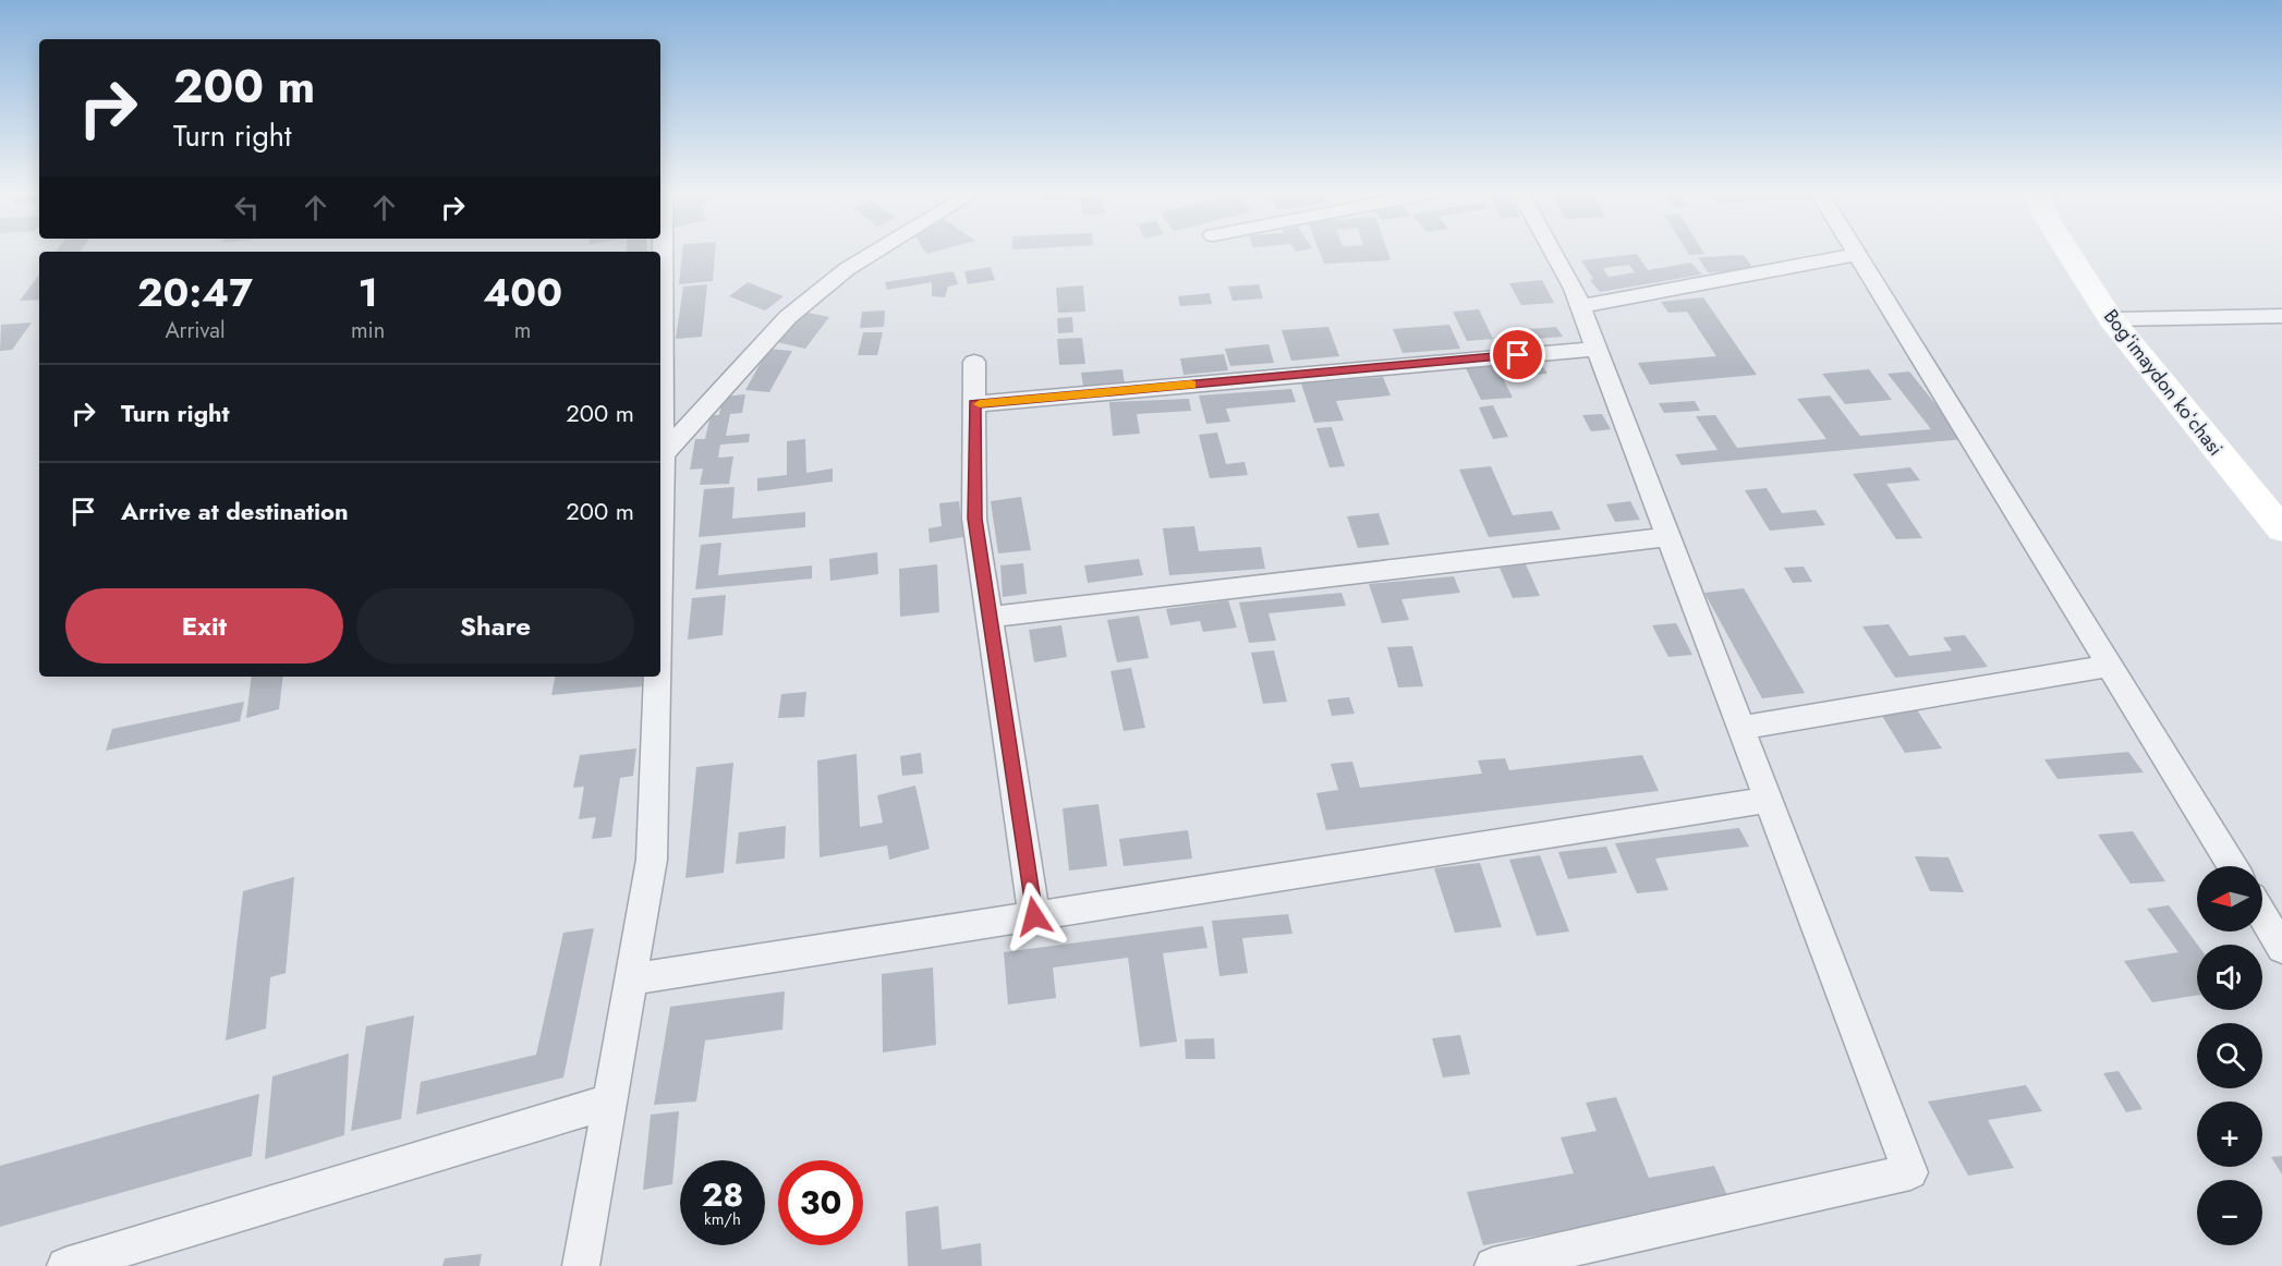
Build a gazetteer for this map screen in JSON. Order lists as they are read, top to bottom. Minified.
{"streets":{"main road":["Bogʻimaydon koʻchasi"]},"north":"left","page":{"turn":["200 m","Turn right"],"eta":["20:47","Arrival","1","min","400","m"],"list":[{"name":"Turn right","value":"200 m"},{"name":"Arrive at destination","value":"200 m"}],"buttons":["Exit","Share"],"map_buttons":["+","−"],"speed":"28 km/h","limit":"30"}}
